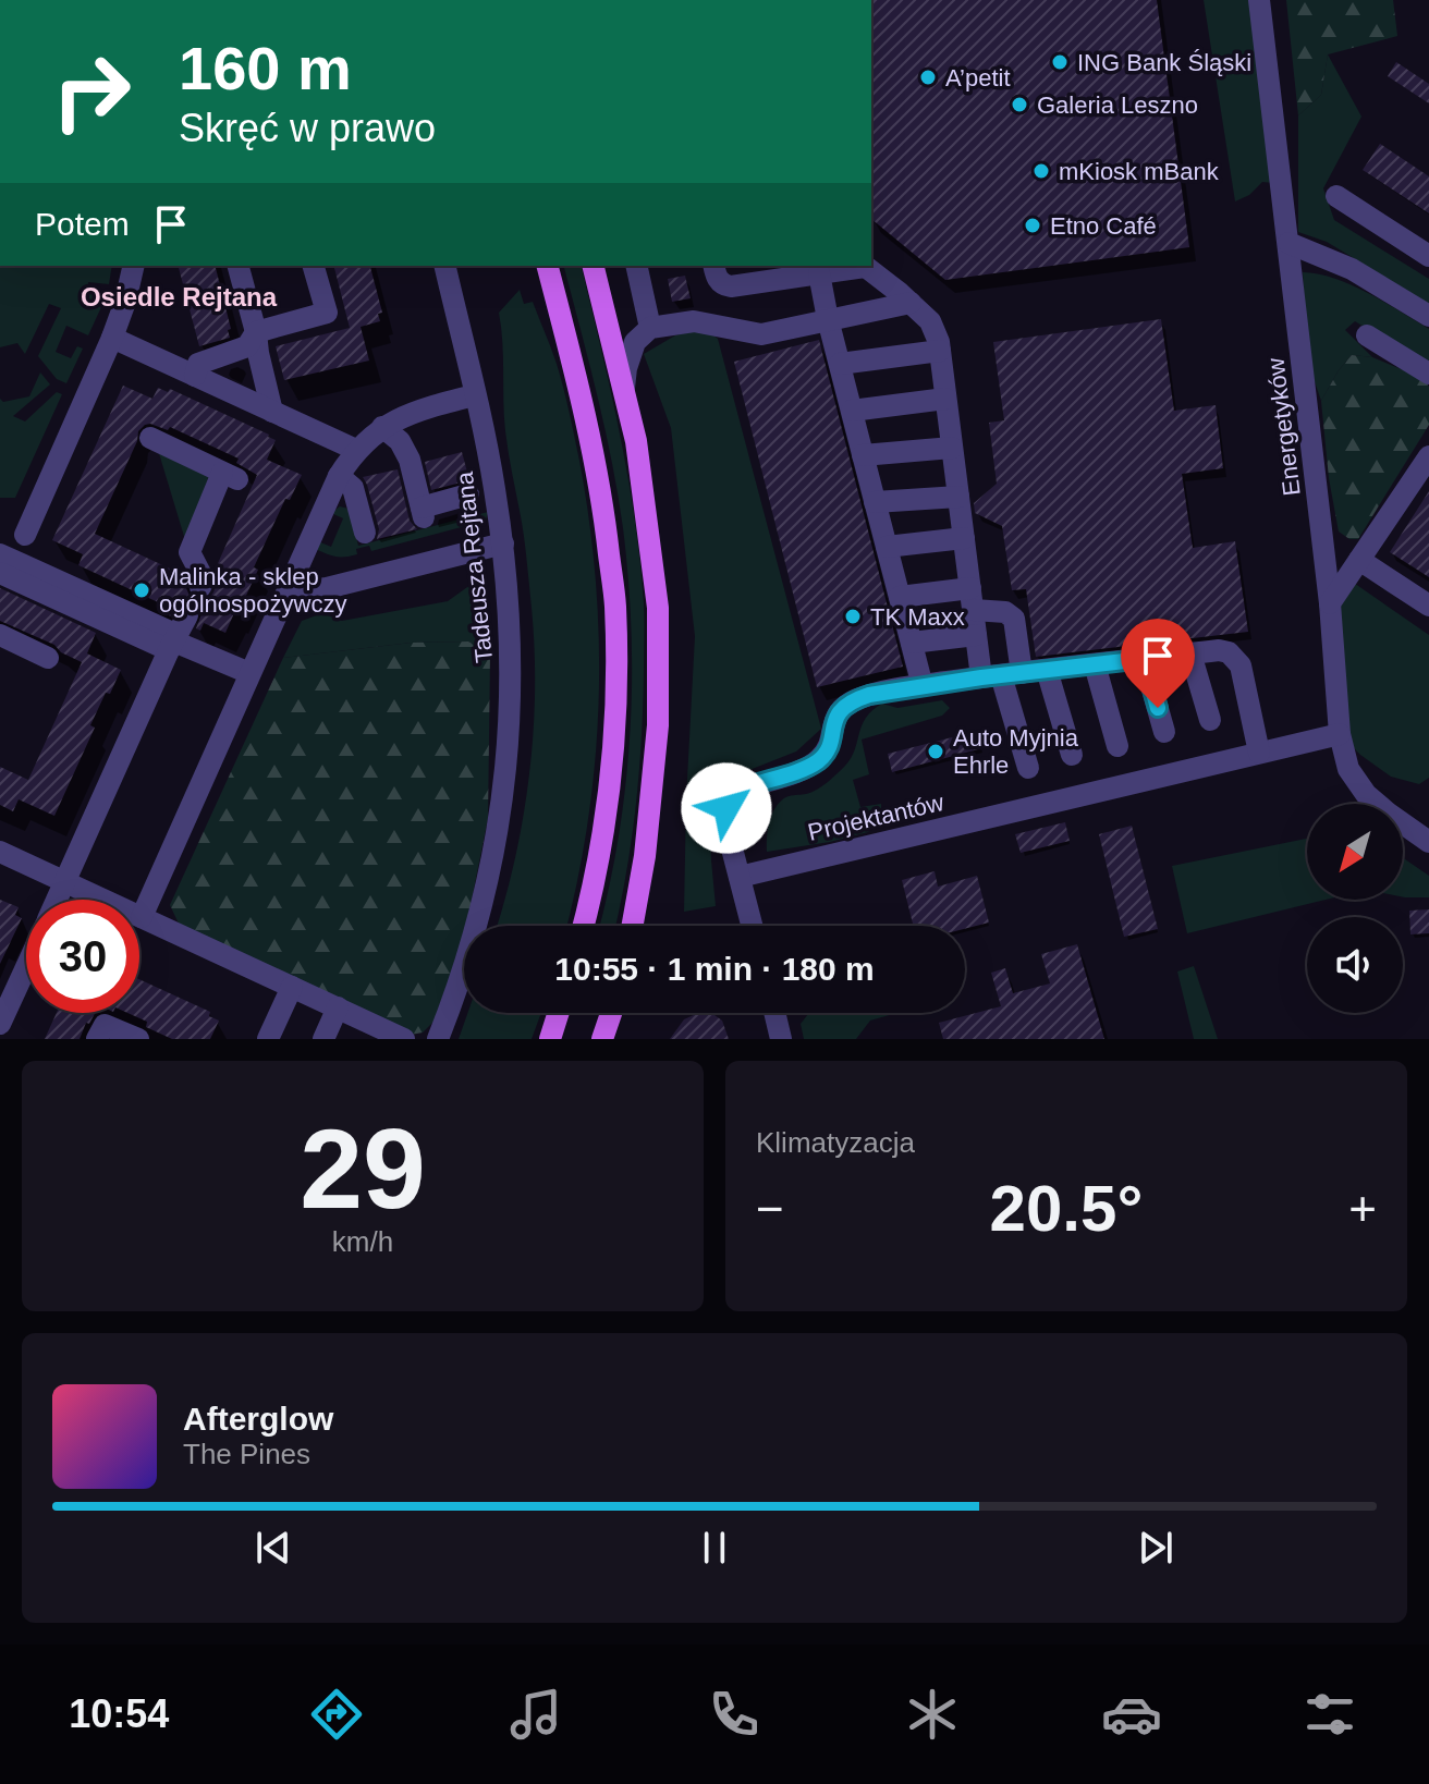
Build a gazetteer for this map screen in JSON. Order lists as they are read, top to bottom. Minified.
{"streets":{"street":["Energetyków","Tadeusza Rejtana","Projektantów"]},"crossings":[["Energetyków","Projektantów"]],"districts":["Osiedle Rejtana"],"places":["ING Bank Śląski","A’petit","Galeria Leszno","mKiosk mBank","Etno Café","Malinka - sklep ogólnospożywczy","TK Maxx","Auto Myjnia Ehrle"],"north":"bottom left","page":{"turn":["160 m","Skręć w prawo"],"then":"Potem","limit":"30","trip":"10:55 · 1 min · 180 m","tile":[["29","km/h"],"Klimatyzacja"],"heat":["−","20.5°","+"],"song":["Afterglow","The Pines"],"tabs":"10:54"}}
